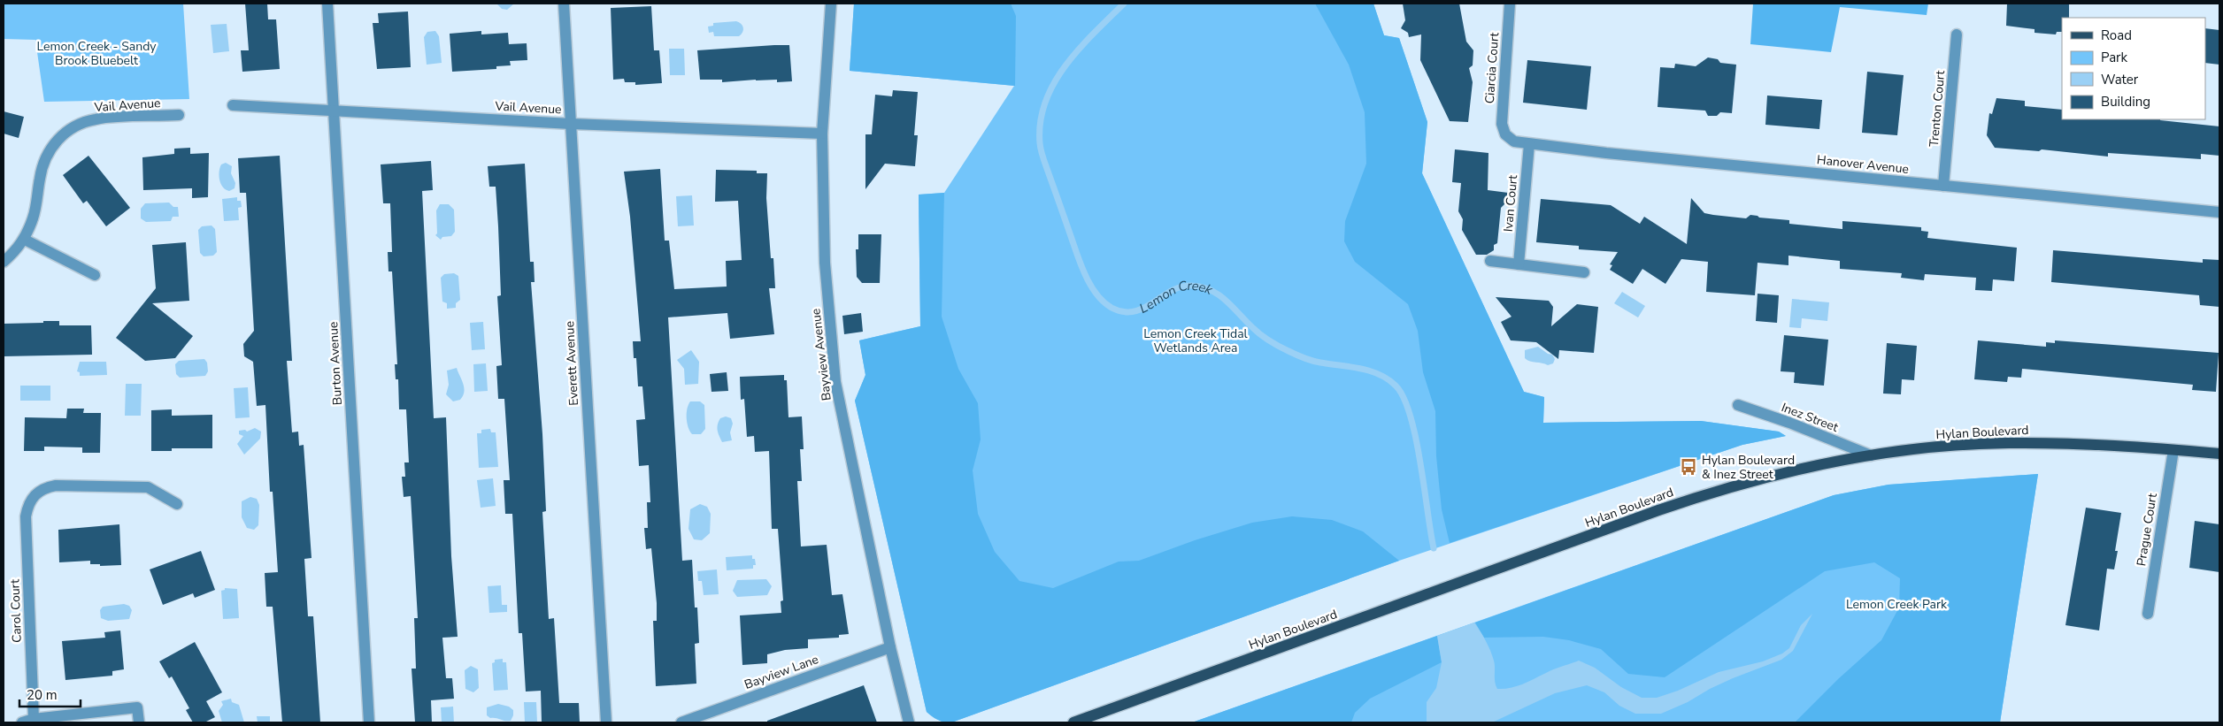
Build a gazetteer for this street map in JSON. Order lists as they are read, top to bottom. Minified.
{"streets":{"main road":["Hylan Boulevard"],"street":["Ciarcia Court","Vail Avenue","Trenton Court","Hanover Avenue","Ivan Court","Bayview Avenue","Burton Avenue","Everett Avenue","Inez Street","Prague Court","Carol Court","Bayview Lane"]},"crossings":[["Ciarcia Court","Hanover Avenue"],["Vail Avenue","Bayview Avenue"],["Vail Avenue","Burton Avenue"],["Vail Avenue","Everett Avenue"],["Trenton Court","Hanover Avenue"],["Hanover Avenue","Ivan Court"],["Bayview Avenue","Bayview Lane"],["Inez Street","Hylan Boulevard"],["Hylan Boulevard","Prague Court"]],"water":["Lemon Creek"],"parks":["Lemon Creek - Sandy Brook Bluebelt","Lemon Creek Tidal Wetlands Area","Lemon Creek Park"],"places":{"bus stop":["Hylan Boulevard & Inez Street"]},"legend":["Road","Park","Water","Building"],"scale_bar":"20 m"}
